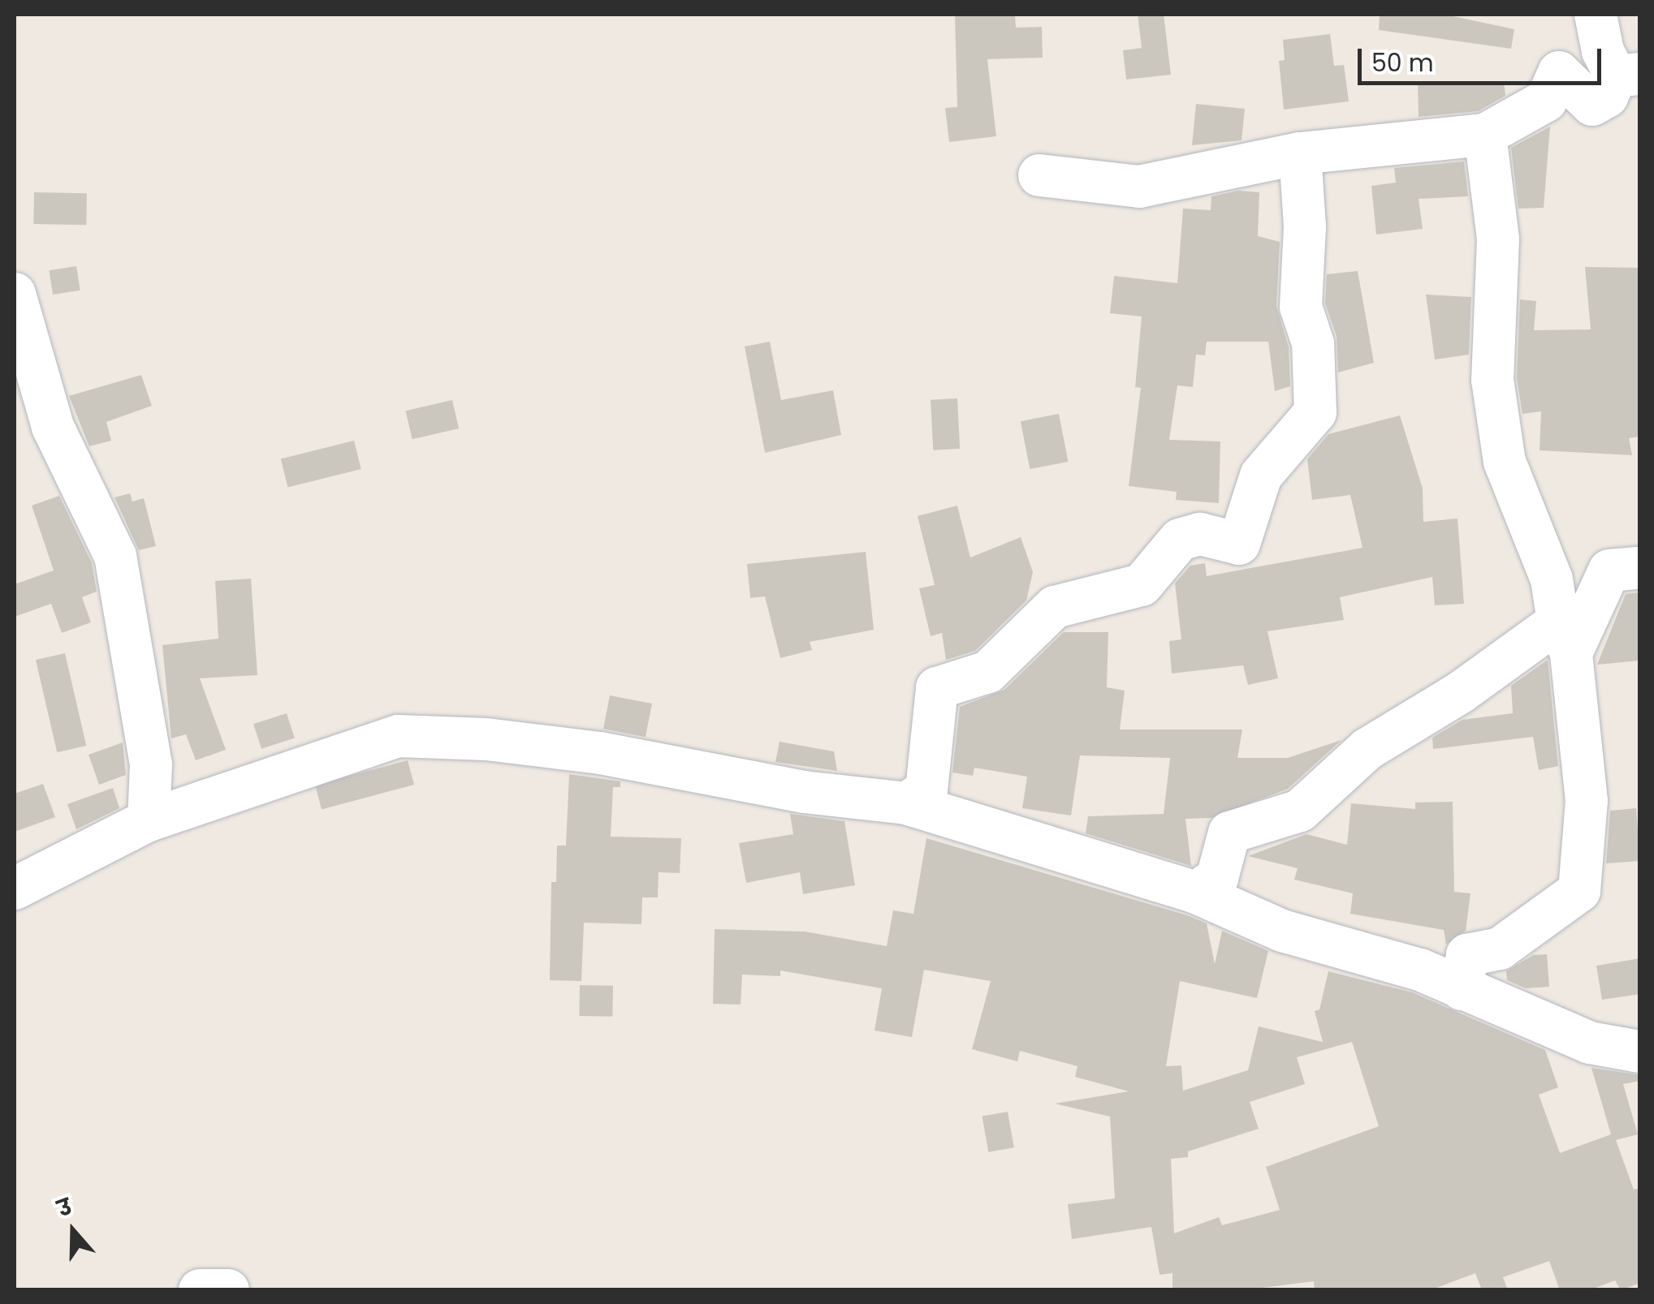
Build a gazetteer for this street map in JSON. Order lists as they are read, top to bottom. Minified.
{"scale_bar":"50 m","north":"top"}
